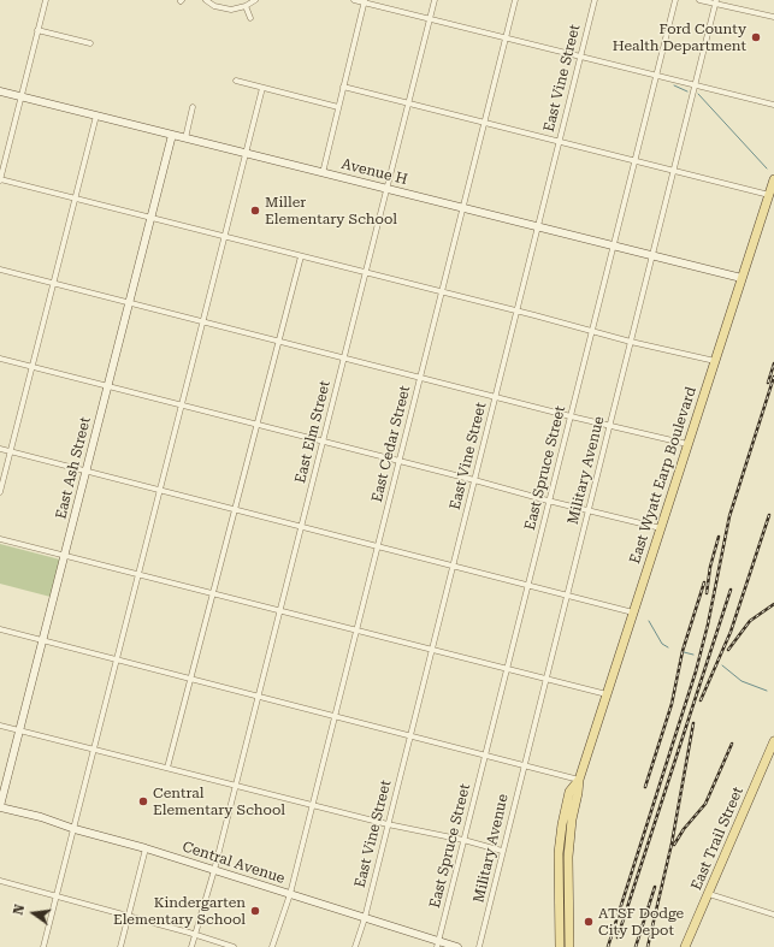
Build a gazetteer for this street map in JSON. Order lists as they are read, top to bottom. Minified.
{"streets":{"main road":["East Wyatt Earp Boulevard","East Trail Street"],"street":["East Vine Street","Avenue H","East Elm Street","East Cedar Street","East Ash Street","East Spruce Street","Military Avenue","Central Avenue"]},"crossings":[["East Vine Street","Avenue H"],["East Vine Street","Central Avenue"],["Avenue H","East Elm Street"],["Avenue H","East Cedar Street"],["Avenue H","East Ash Street"],["Avenue H","East Spruce Street"],["Avenue H","Military Avenue"],["Avenue H","East Wyatt Earp Boulevard"],["East Elm Street","Central Avenue"],["East Cedar Street","Central Avenue"],["East Ash Street","Central Avenue"],["East Spruce Street","Central Avenue"]],"places":["Ford County Health Department","Miller Elementary School","Central Elementary School","Kindergarten Elementary School","ATSF Dodge City Depot"],"north":"left"}
